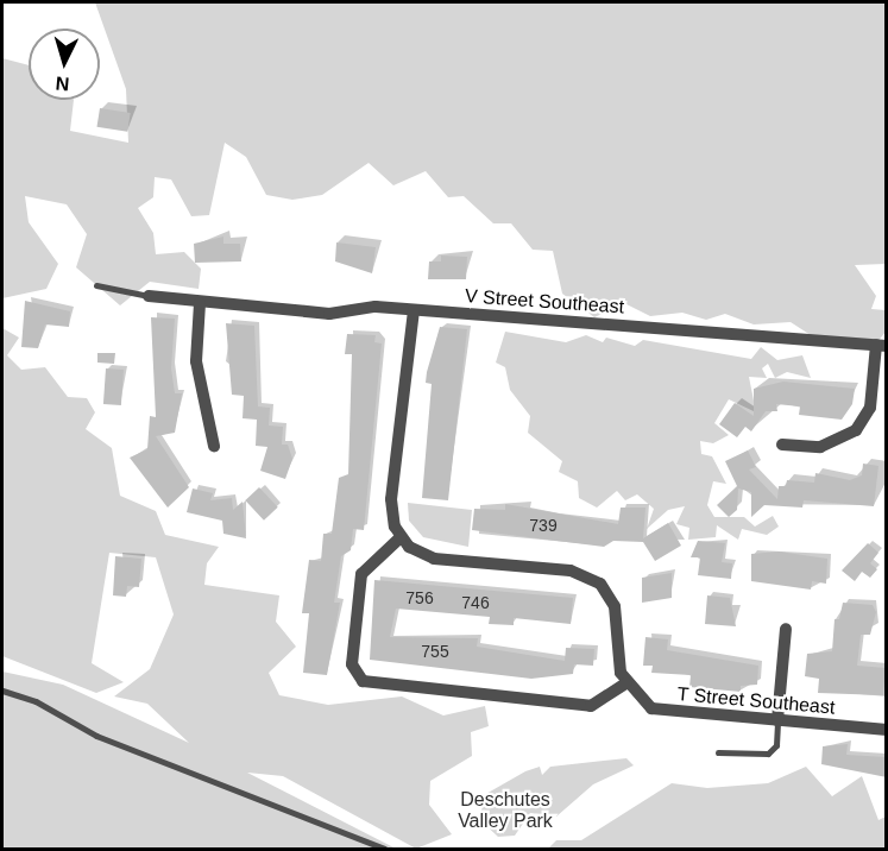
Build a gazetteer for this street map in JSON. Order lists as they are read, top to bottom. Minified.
{"streets":{"street":["V Street Southeast","T Street Southeast"]},"parks":["Deschutes Valley Park"],"house_numbers":["739","756","746","755"],"north":"bottom"}
